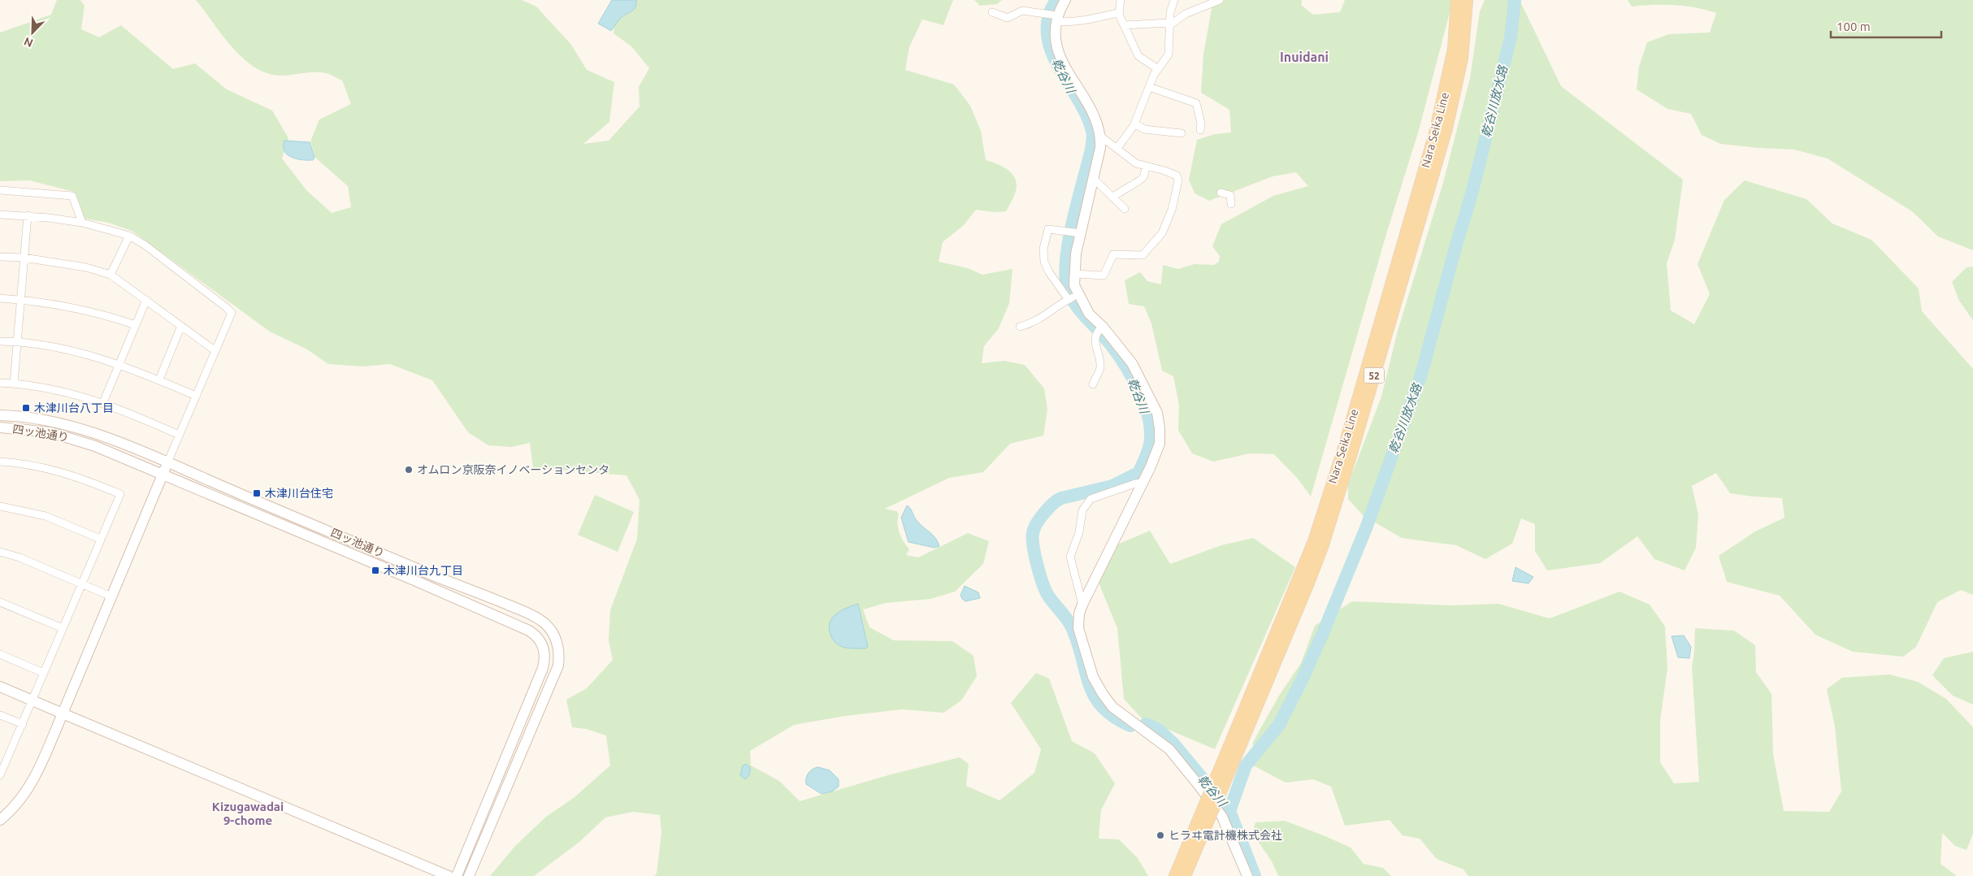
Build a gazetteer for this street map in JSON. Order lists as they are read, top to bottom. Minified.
{"streets":{"main road":["Nara Seika Line","52"],"street":["四ッ池通り"]},"districts":["Inuidani","Kizugawadai 9-chome"],"water":["乾谷川","乾谷川放水路"],"places":{"transit":["木津川台八丁目","木津川台住宅","木津川台九丁目"],"other":["オムロン京阪奈イノベーションセンタ","ヒラヰ電計機株式会社"]},"scale_bar":"100 m","north":"bottom left"}
